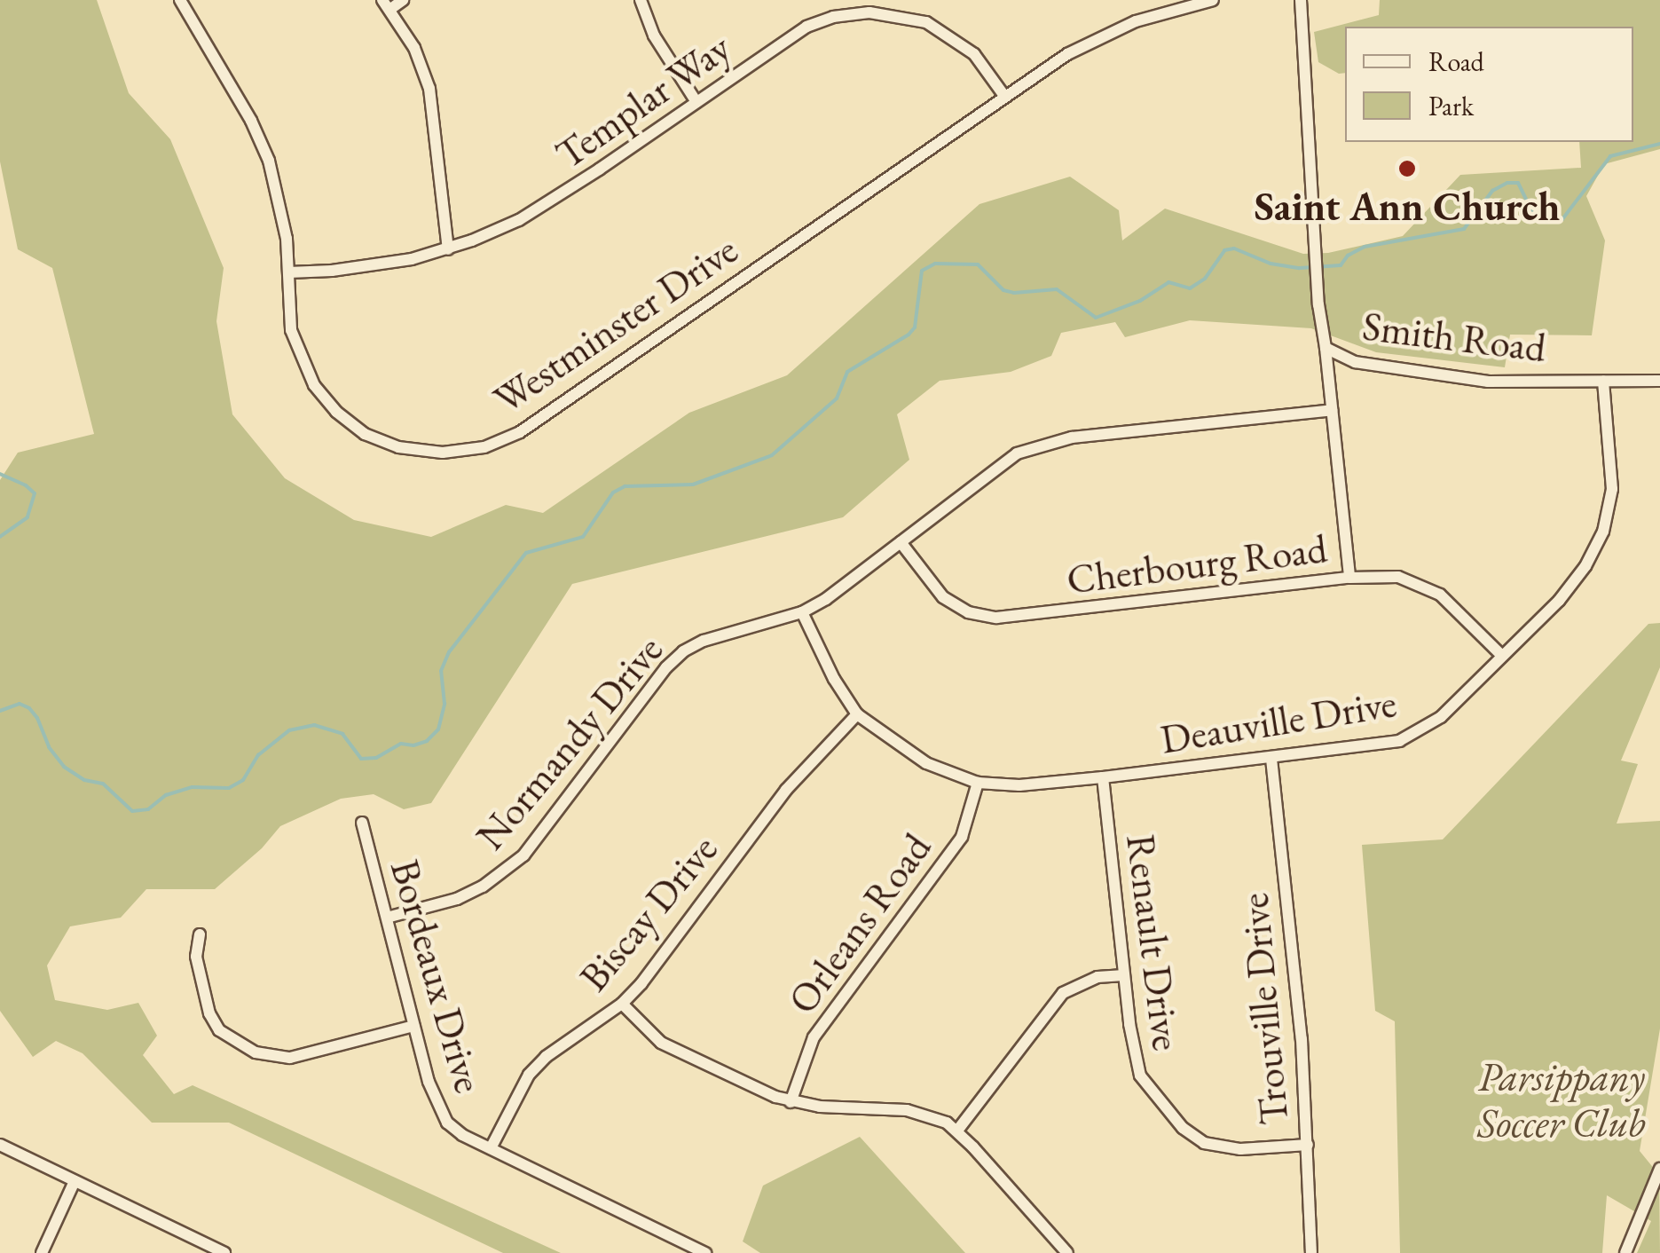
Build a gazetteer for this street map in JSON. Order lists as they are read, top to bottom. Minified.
{"streets":{"street":["Templar Way","Westminster Drive","Smith Road","Cherbourg Road","Deauville Drive","Normandy Drive","Biscay Drive","Orleans Road","Renault Drive","Bordeaux Drive","Trouville Drive"]},"crossings":[["Templar Way","Westminster Drive"],["Smith Road","Deauville Drive"],["Cherbourg Road","Deauville Drive"],["Cherbourg Road","Normandy Drive"],["Deauville Drive","Normandy Drive"],["Deauville Drive","Biscay Drive"],["Deauville Drive","Orleans Road"],["Deauville Drive","Renault Drive"],["Deauville Drive","Trouville Drive"],["Normandy Drive","Bordeaux Drive"],["Biscay Drive","Bordeaux Drive"],["Renault Drive","Trouville Drive"]],"parks":["Parsippany Soccer Club"],"places":["Saint Ann Church"],"legend":["Road","Park"]}
